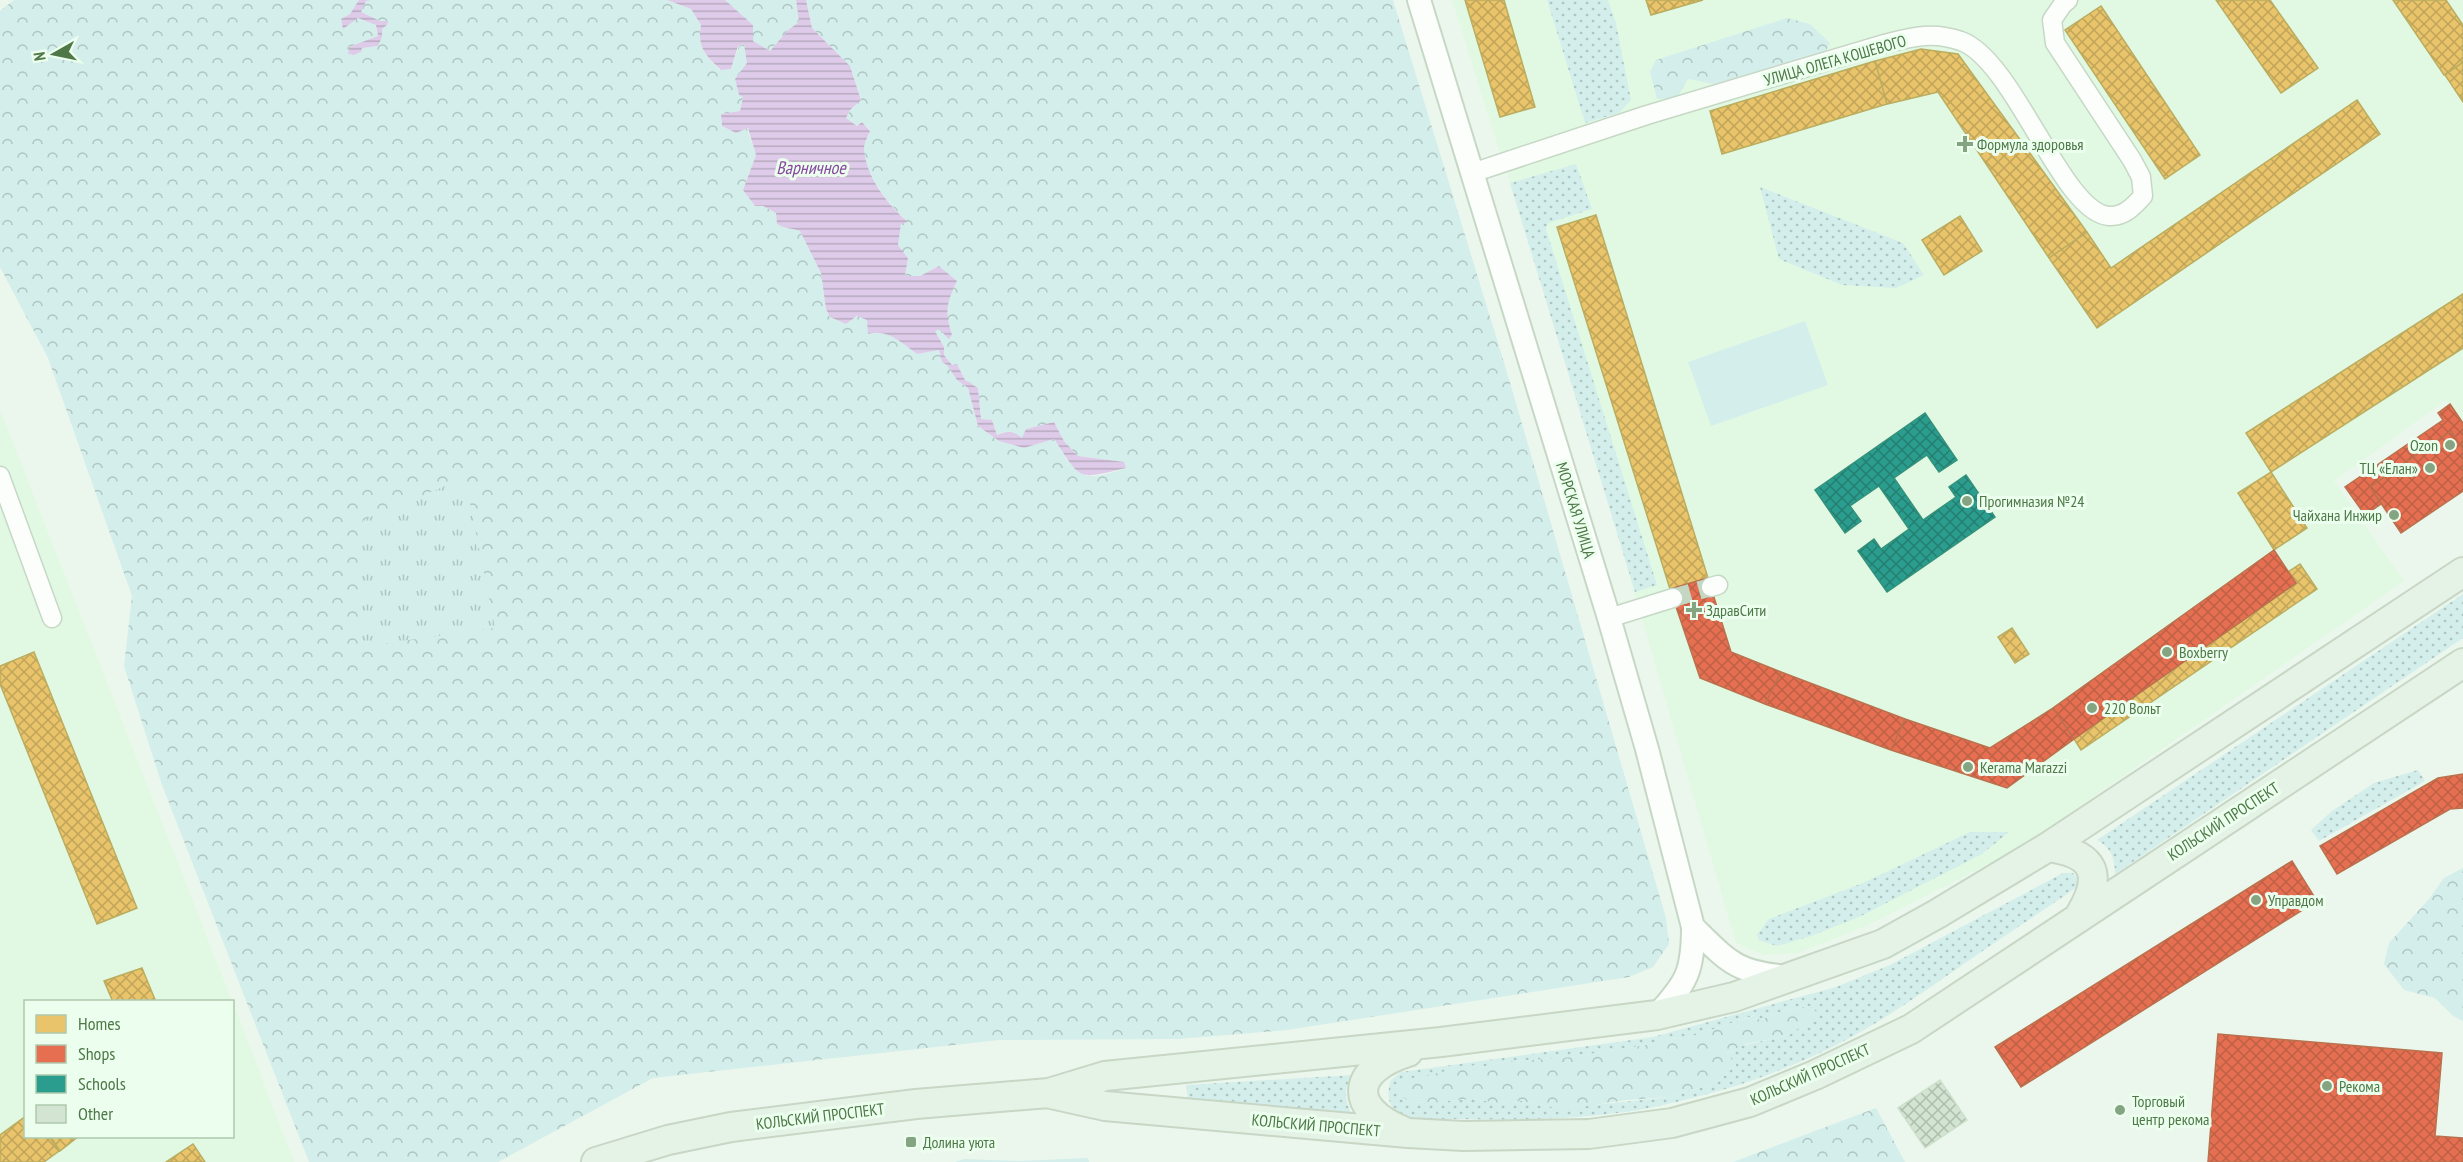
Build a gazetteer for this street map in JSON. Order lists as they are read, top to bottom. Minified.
{"streets":{"main road":["КОЛЬСКИЙ ПРОСПЕКТ"],"street":["УЛИЦА ОЛЕГА КОШЕВОГО","МОРСКАЯ УЛИЦА"]},"crossings":[["УЛИЦА ОЛЕГА КОШЕВОГО","МОРСКАЯ УЛИЦА"],["МОРСКАЯ УЛИЦА","КОЛЬСКИЙ ПРОСПЕКТ"]],"water":["Варничное"],"places":{"health":["Формула здоровья","ЗдравСити"],"other":["Ozon","ТЦ «Елан»","Прогимназия №24","Чайхана Инжир","Boxberry","220 Вольт","Kerama Marazzi","Управдом","Рекома","Торговый центр рекома"],"transit":["Долина уюта"]},"legend":["Homes","Shops","Schools","Other"],"north":"left"}
